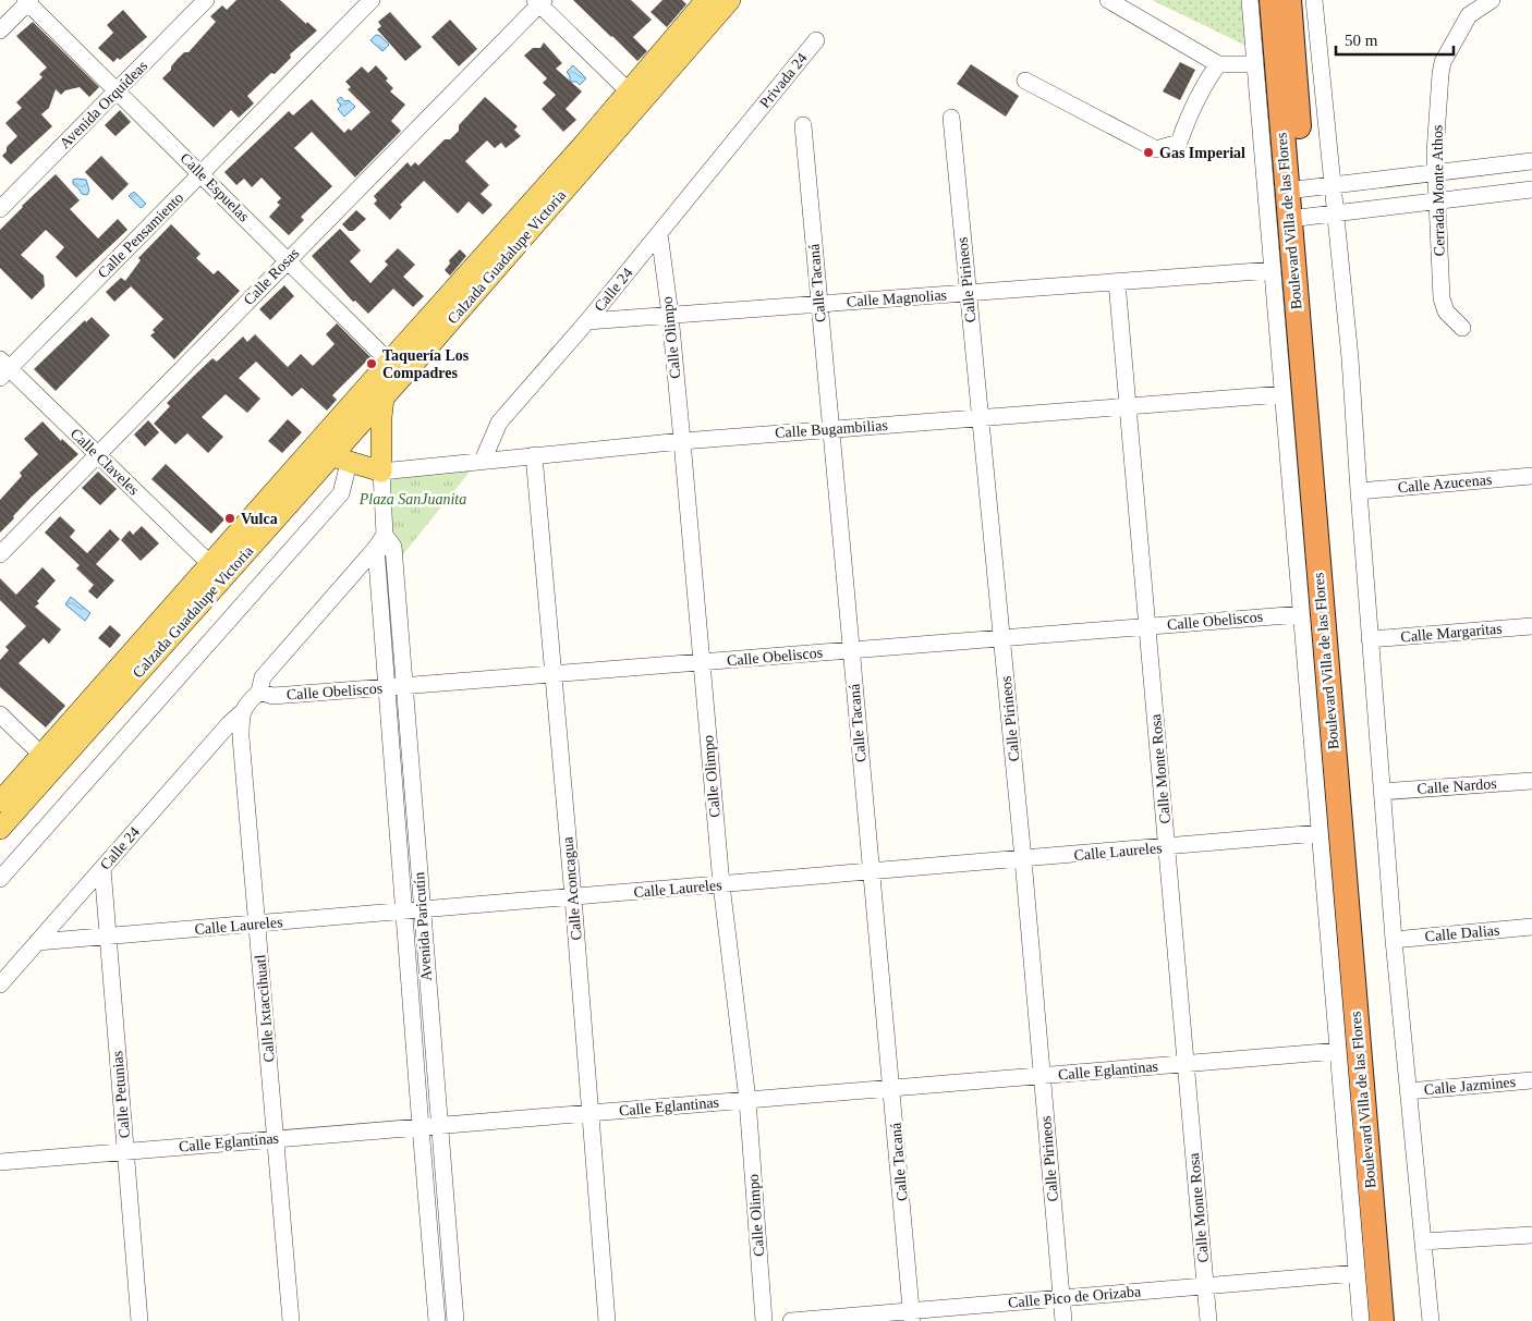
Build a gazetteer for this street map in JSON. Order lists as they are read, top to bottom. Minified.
{"streets":{"highway":["Boulevard Villa de las Flores"],"main road":["Calzada Guadalupe Victoria"],"street":["Privada 24","Avenida Orquídeas","Calle Espuelas","Cerrada Monte Athos","Calle Pensamiento","Calle Rosas","Calle Pirineos","Calle Tacaná","Calle 24","Calle Magnolias","Calle Olimpo","Calle Bugambilias","Calle Claveles","Calle Azucenas","Calle Obeliscos","Calle Margaritas","Calle Monte Rosa","Calle Nardos","Calle Laureles","Calle Aconcagua","Avenida Paricutín","Calle Dalias","Calle Ixtaccihuatl","Calle Eglantinas","Calle Jazmines","Calle Petunias","Calle Pico de Orizaba"]},"crossings":[["Privada 24","Calle 24"],["Avenida Orquídeas","Calle Espuelas"],["Calle Espuelas","Calle Pensamiento"],["Calle Espuelas","Calzada Guadalupe Victoria"],["Calle Espuelas","Calle Rosas"],["Calle Pensamiento","Calle Claveles"],["Calzada Guadalupe Victoria","Calle Claveles"],["Calle Rosas","Calle Claveles"],["Calle Pirineos","Calle Magnolias"],["Calle Pirineos","Calle Bugambilias"],["Calle Pirineos","Calle Obeliscos"],["Calle Pirineos","Calle Laureles"],["Calle Pirineos","Calle Eglantinas"],["Calle Pirineos","Calle Pico de Orizaba"],["Calle Tacaná","Calle Magnolias"],["Calle Tacaná","Calle Bugambilias"],["Calle Tacaná","Calle Obeliscos"],["Calle Tacaná","Calle Laureles"],["Calle Tacaná","Calle Eglantinas"],["Calle Tacaná","Calle Pico de Orizaba"],["Calle 24","Calle Magnolias"],["Calle 24","Calle Olimpo"],["Calle 24","Calle Bugambilias"],["Calle 24","Calle Laureles"],["Calle 24","Calle Ixtaccihuatl"],["Calle 24","Calle Petunias"],["Calle Magnolias","Calle Olimpo"],["Calle Magnolias","Calle Monte Rosa"],["Calle Olimpo","Calle Bugambilias"],["Calle Olimpo","Calle Obeliscos"],["Calle Olimpo","Calle Laureles"],["Calle Olimpo","Calle Eglantinas"],["Calle Bugambilias","Calle Monte Rosa"],["Calle Bugambilias","Calle Aconcagua"],["Calle Bugambilias","Avenida Paricutín"],["Calle Obeliscos","Calle Monte Rosa"],["Calle Obeliscos","Calle Aconcagua"],["Calle Obeliscos","Avenida Paricutín"],["Calle Monte Rosa","Calle Laureles"],["Calle Monte Rosa","Calle Eglantinas"],["Calle Monte Rosa","Calle Pico de Orizaba"],["Calle Laureles","Calle Aconcagua"],["Calle Laureles","Avenida Paricutín"],["Calle Laureles","Calle Ixtaccihuatl"],["Calle Laureles","Calle Petunias"],["Calle Aconcagua","Calle Eglantinas"],["Avenida Paricutín","Calle Eglantinas"],["Calle Ixtaccihuatl","Calle Eglantinas"],["Calle Eglantinas","Calle Petunias"]],"parks":["Plaza SanJuanita"],"places":["Gas Imperial","Taquería Los Compadres","Vulca"],"scale_bar":"50 m"}
